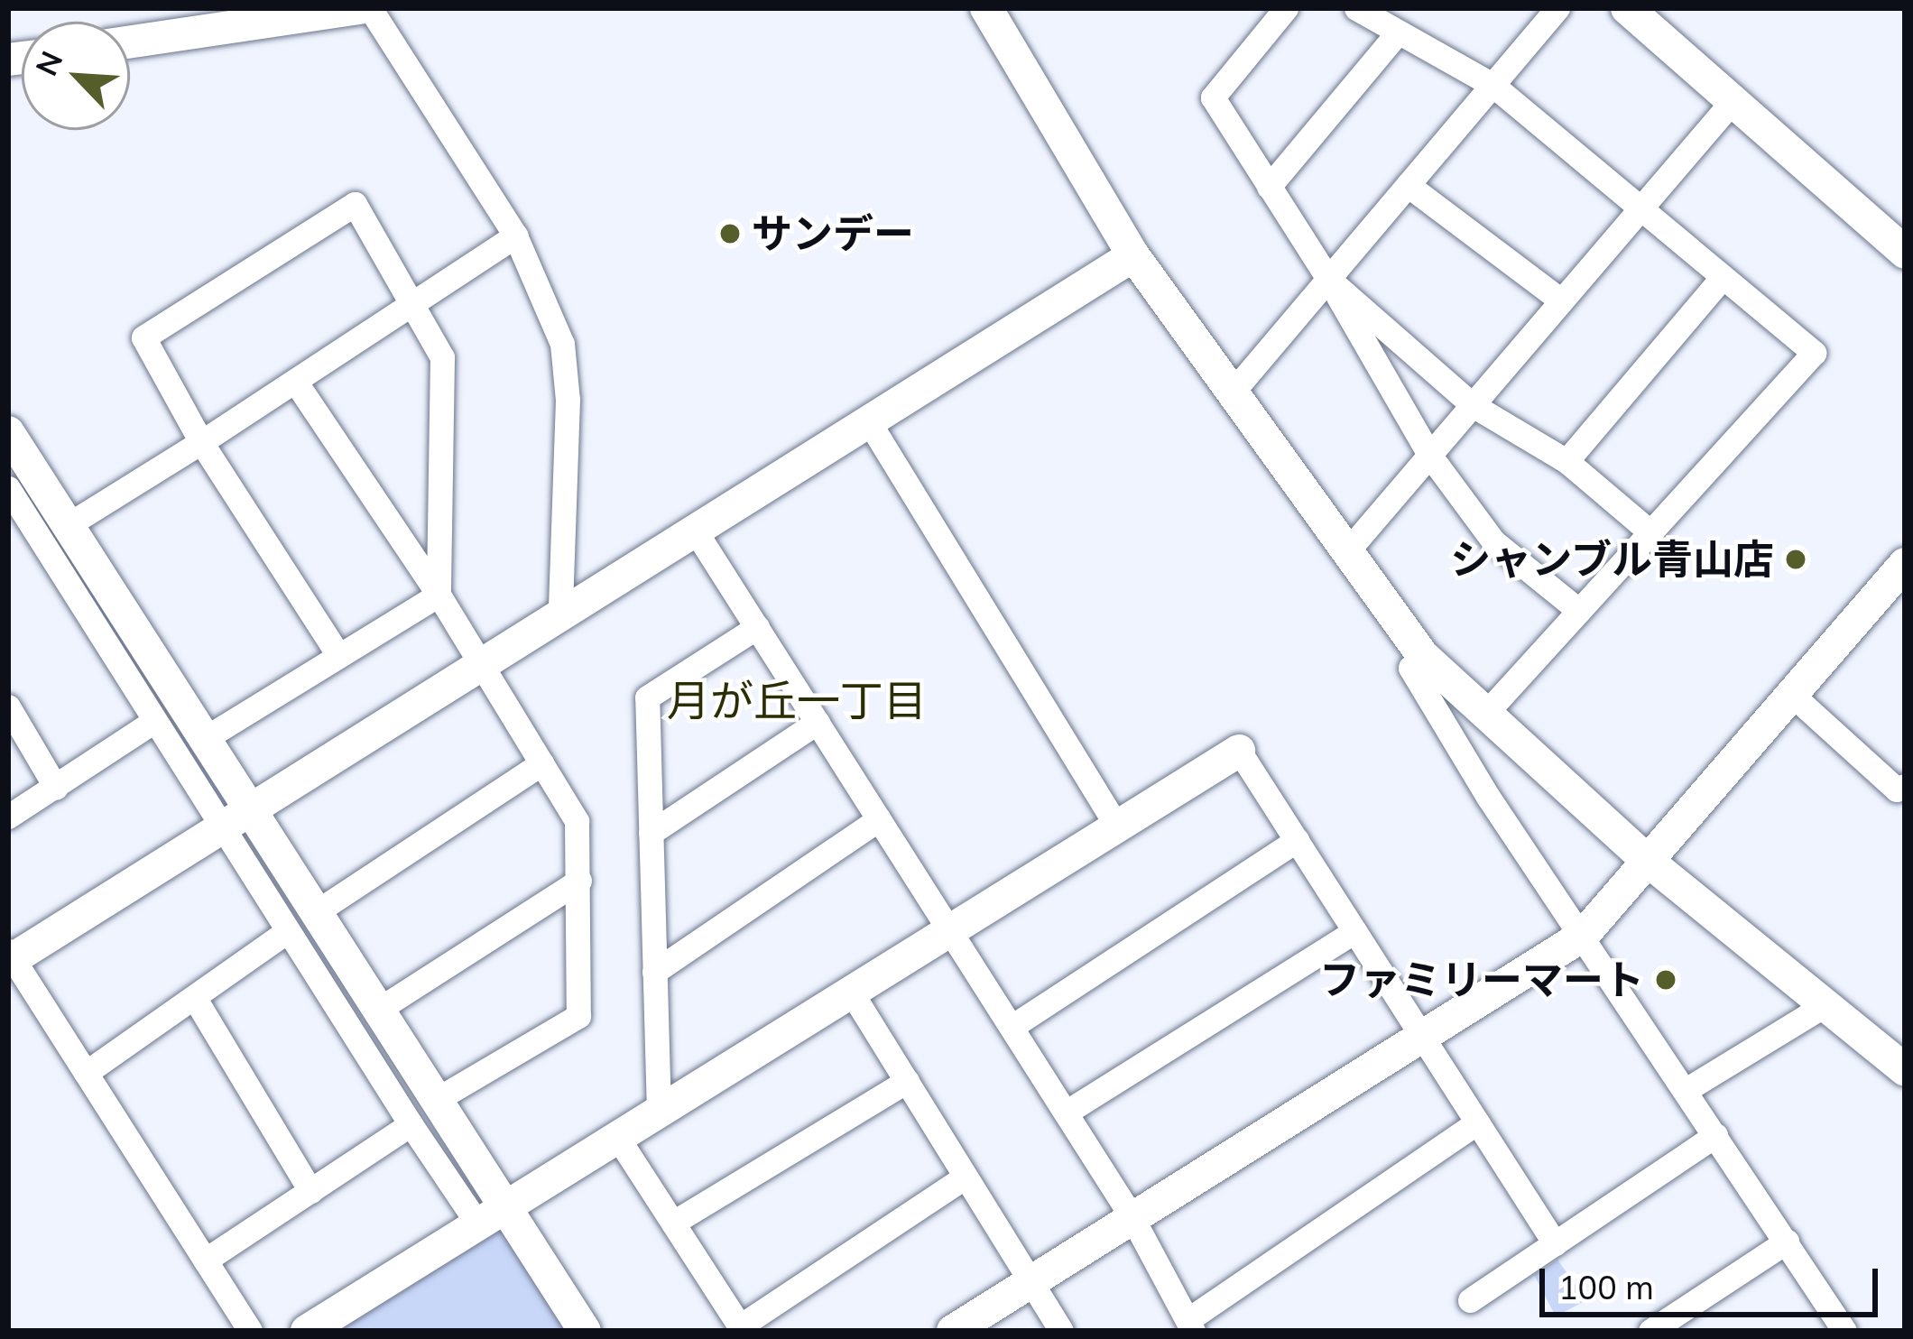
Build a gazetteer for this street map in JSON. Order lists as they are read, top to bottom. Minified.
{"districts":["月が丘一丁目"],"places":["サンデー","シャンブル青山店","ファミリーマート"],"scale_bar":"100 m","north":"top left"}
